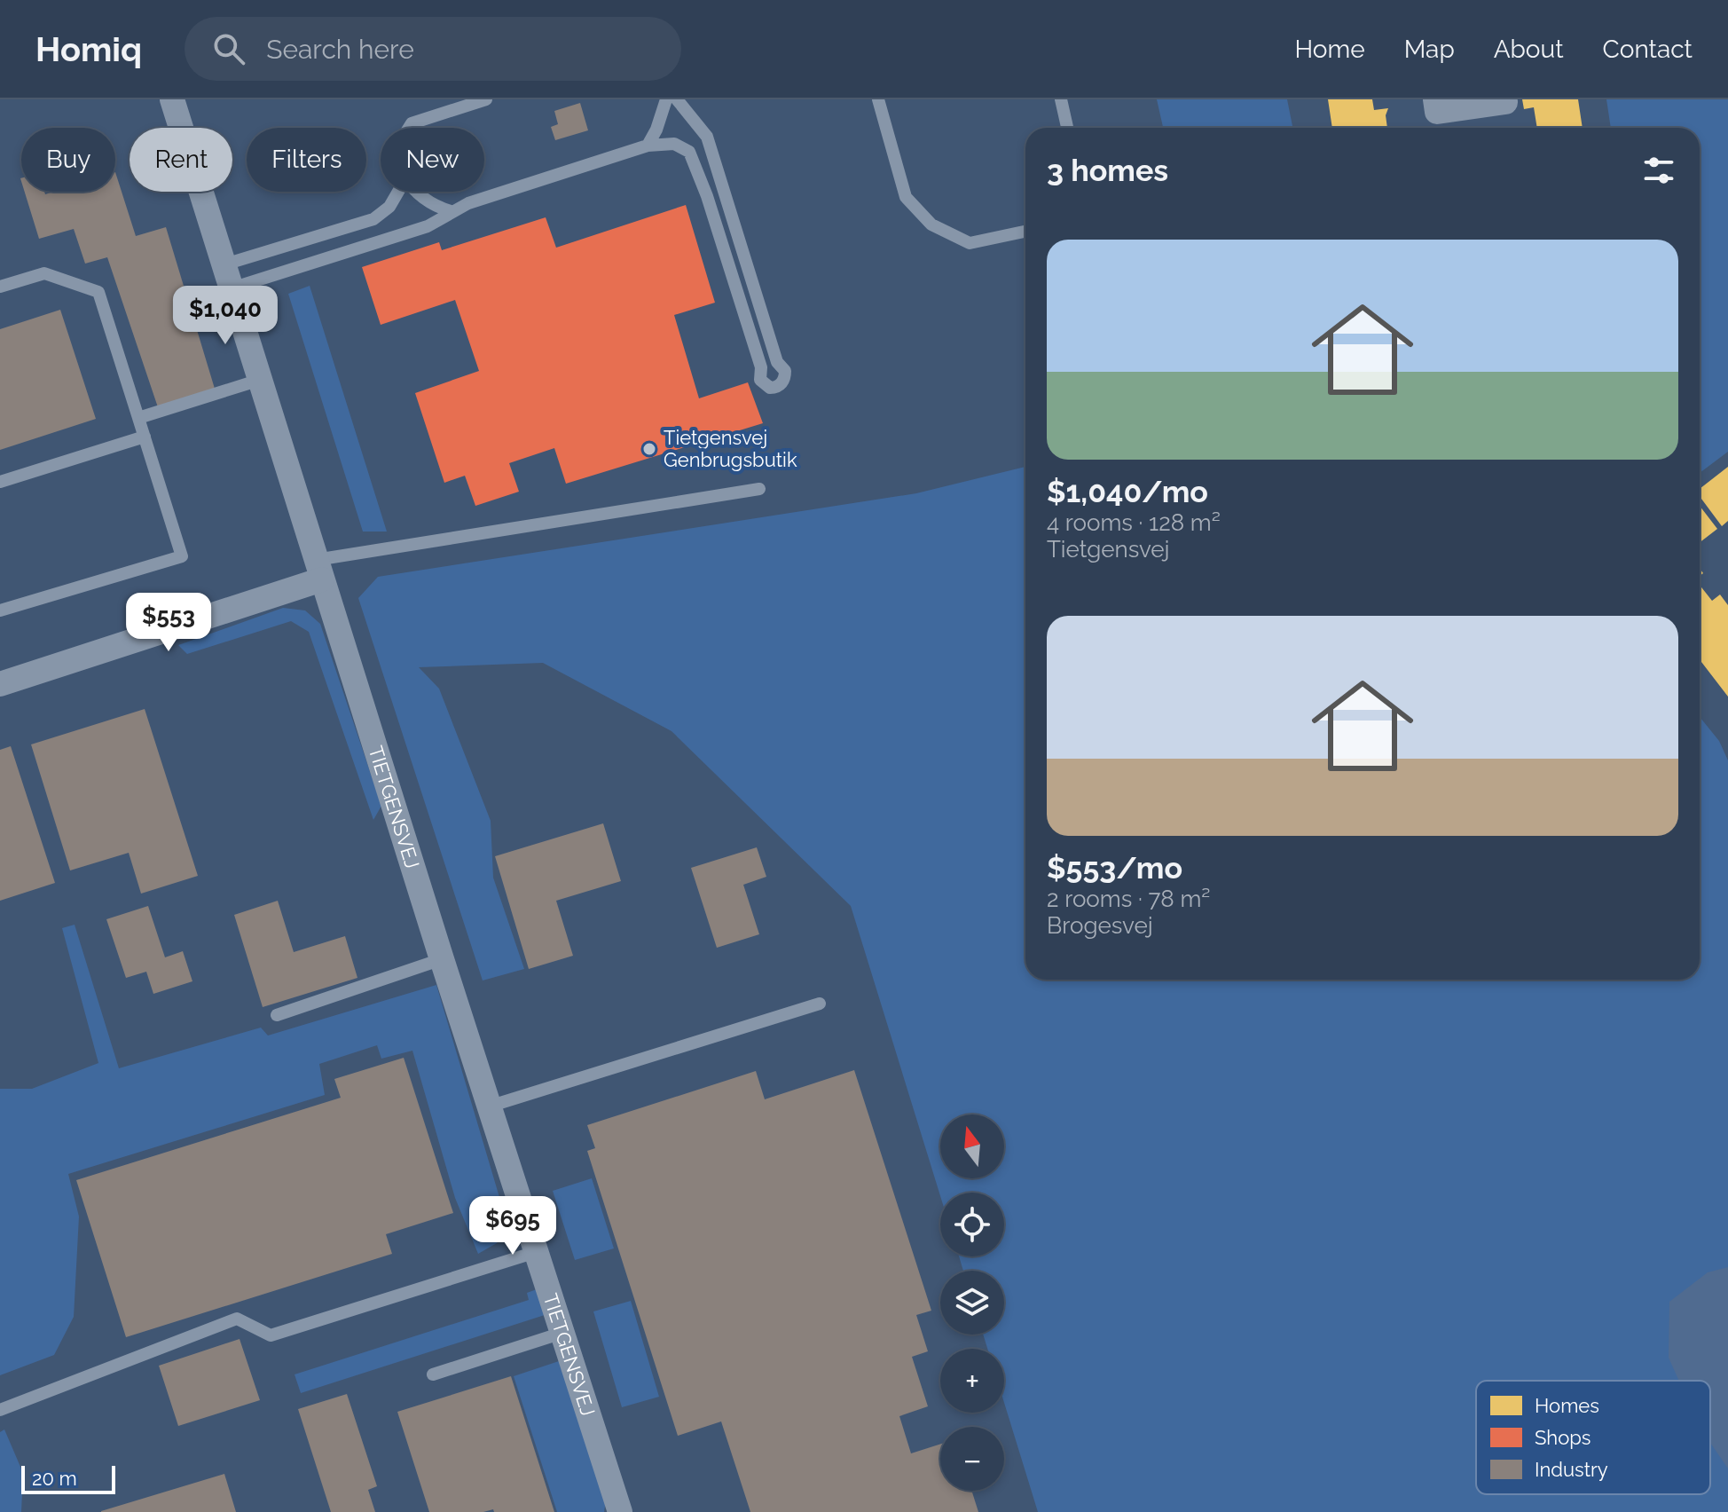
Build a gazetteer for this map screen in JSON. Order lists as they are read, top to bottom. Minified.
{"streets":{"street":["TIETGENSVEJ"]},"places":["Tietgensvej Genbrugsbutik"],"legend":["Homes","Shops","Industry"],"scale_bar":"20 m","north":"top","page":{"header":"Homiq","search":"Search here","nav":["Home","Map","About","Contact"],"chip":["Buy","Rent","Filters","New"],"heading":"3 homes","list":[{"name":"$1,040/mo","note":"4 rooms · 128 m² · Tietgensvej"},{"name":"$553/mo","note":"2 rooms · 78 m² · Brogesvej"}],"price":["$1,040","$553","$695"],"map_buttons":["+","−"],"scale":"20 m"}}
